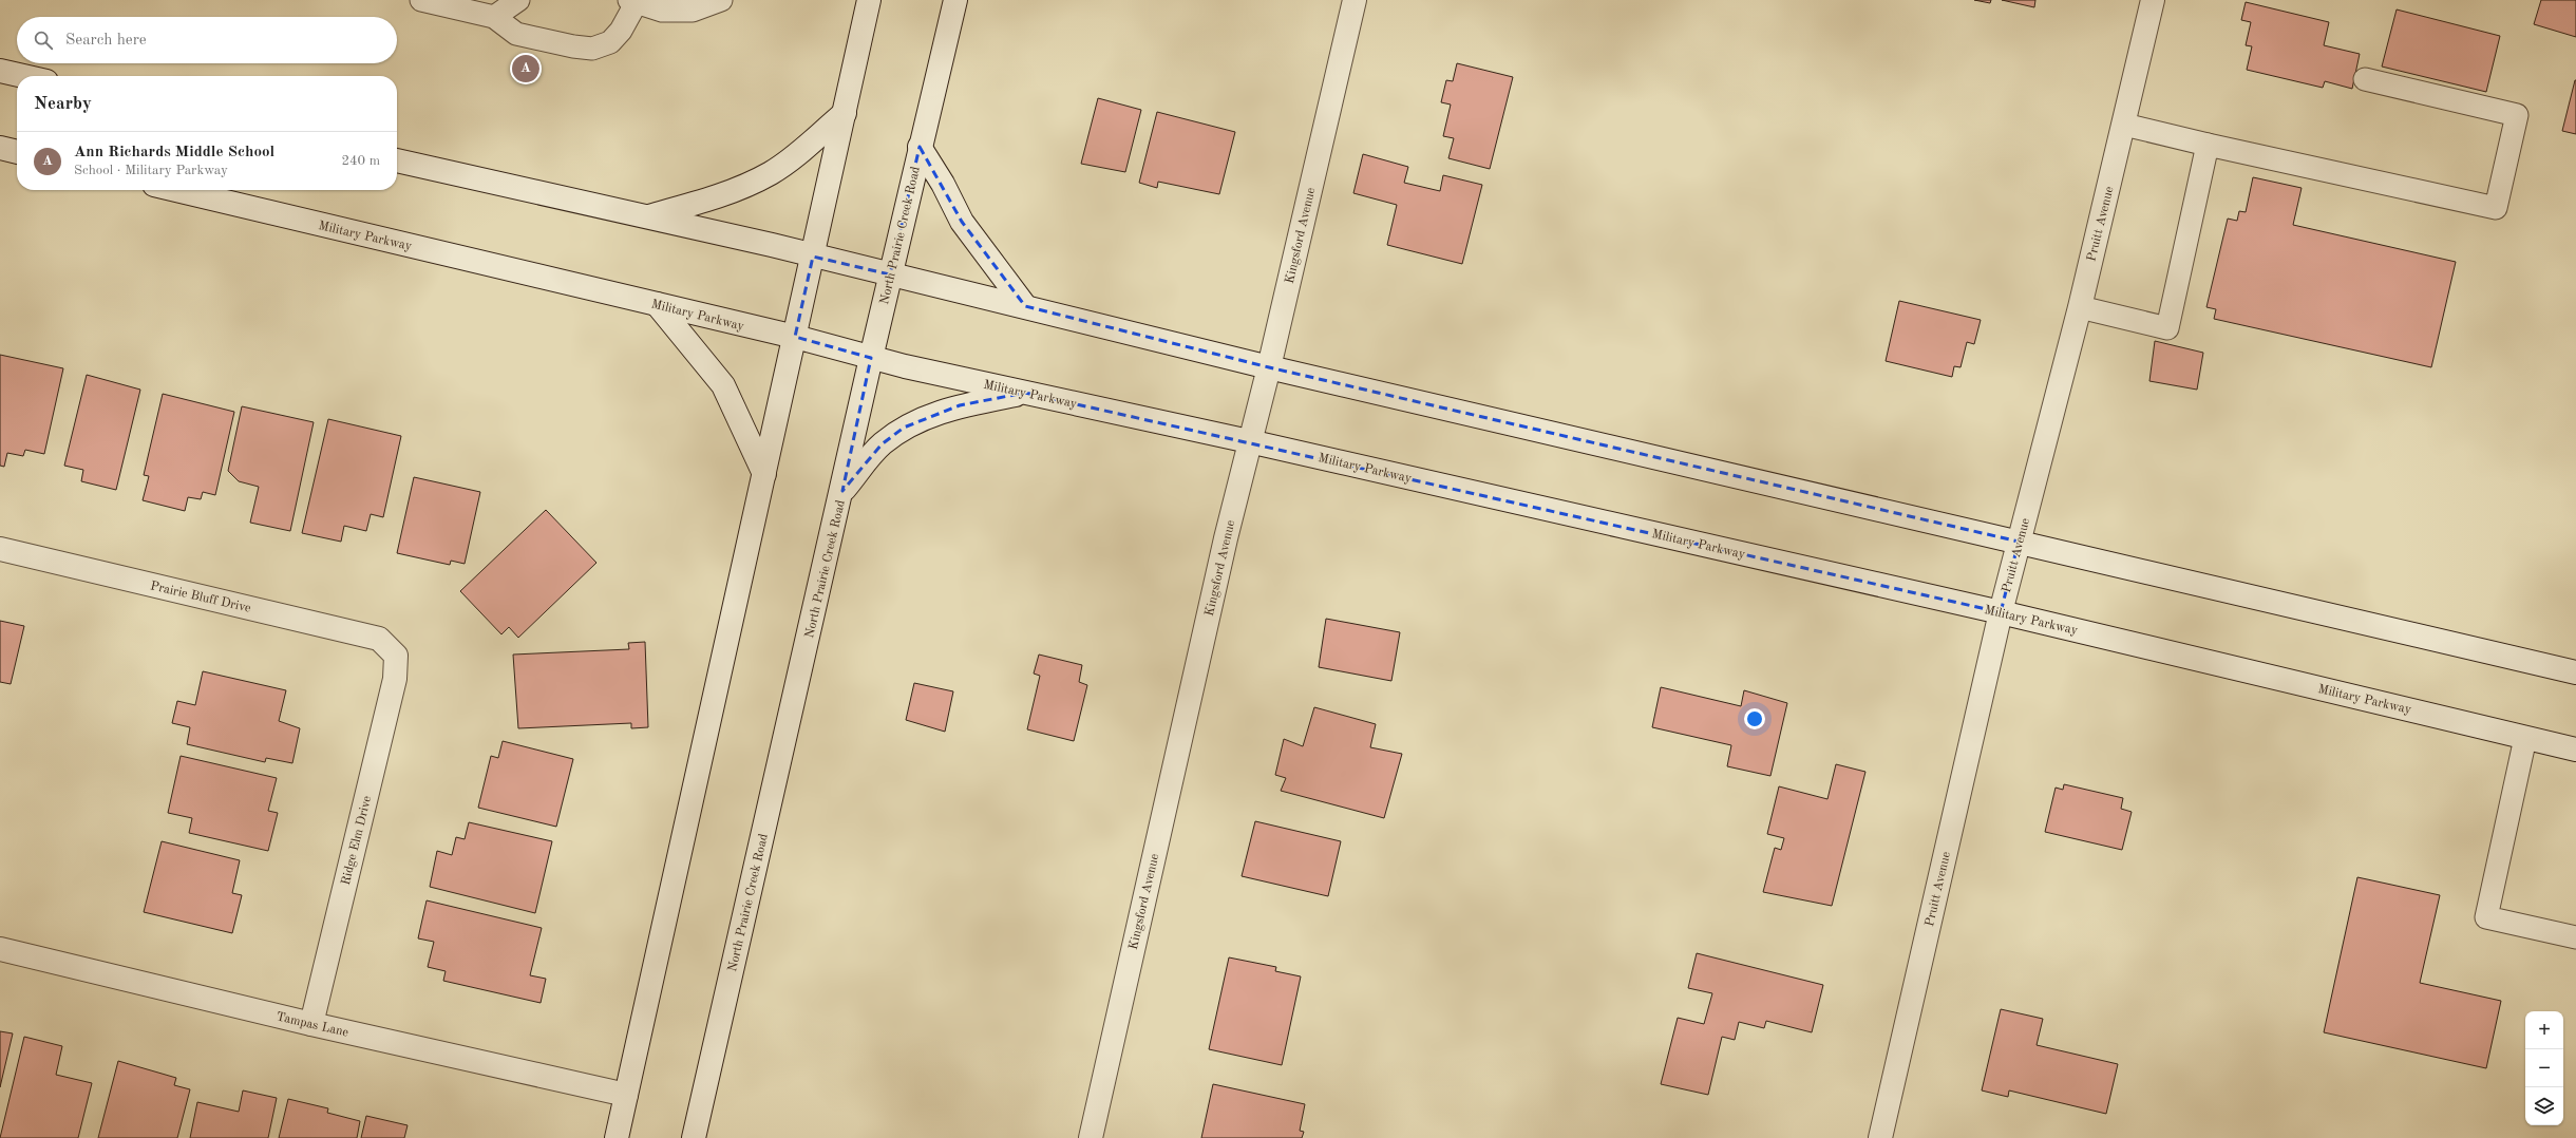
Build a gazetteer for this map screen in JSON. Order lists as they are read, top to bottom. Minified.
{"streets":{"main road":["Pruitt Avenue","Military Parkway","North Prairie Creek Road","Kingsford Avenue","Prairie Bluff Drive","Ridge Elm Drive","Tampas Lane"]},"crossings":[["Pruitt Avenue","Military Parkway"],["Military Parkway","North Prairie Creek Road"],["Military Parkway","Kingsford Avenue"],["Prairie Bluff Drive","Ridge Elm Drive"],["Ridge Elm Drive","Tampas Lane"]],"page":{"search":"Search here","pins":"A","heading":"Nearby","list":[{"mark":"A","name":"Ann Richards Middle School","note":"School · Military Parkway","value":"240 m"}],"map_buttons":["+","−"]}}
